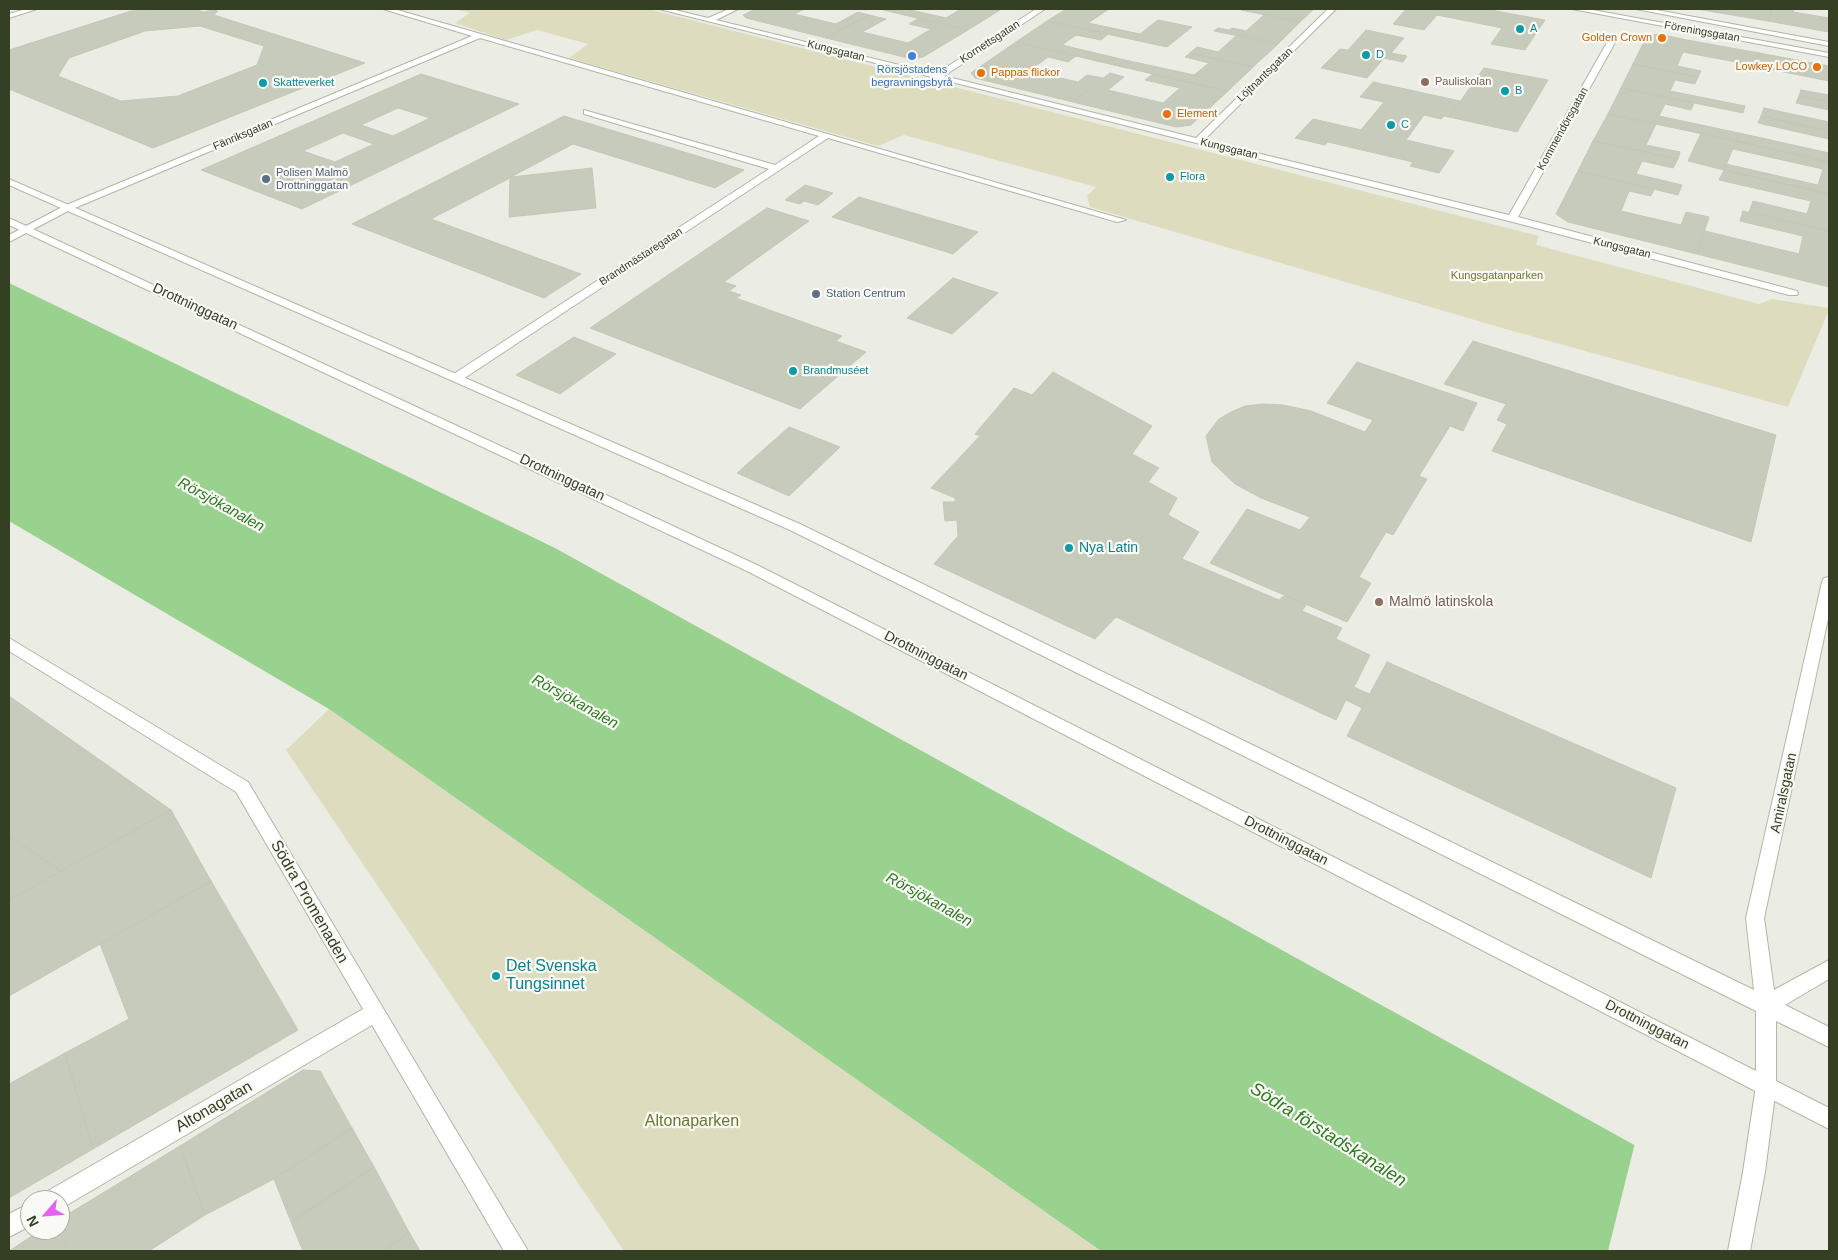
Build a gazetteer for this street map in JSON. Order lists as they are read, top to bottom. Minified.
{"streets":{"street":["Föreningsgatan","Kornettsgatan","Kungsgatan","Löjtnantsgatan","Kommendörsgatan","Fänriksgatan","Brandmästaregatan","Drottninggatan","Amiralsgatan","Södra Promenaden","Altonagatan"]},"crossings":[["Kornettsgatan","Kungsgatan"],["Kungsgatan","Löjtnantsgatan"],["Kungsgatan","Kommendörsgatan"],["Fänriksgatan","Drottninggatan"],["Drottninggatan","Amiralsgatan"],["Södra Promenaden","Altonagatan"]],"water":["Rörsjökanalen","Södra förstadskanalen"],"parks":["Kungsgatanparken","Altonaparken"],"places":["A","Golden Crown","D","Rörsjöstadens begravningsbyrå","Lowkey LOCO","Pappas flickor","Pauliskolan","Skatteverket","B","Element","C","Flora","Polisen Malmö Drottninggatan","Station Centrum","Brandmuséet","Nya Latin","Malmö latinskola","Det Svenska Tungsinnet"],"north":"bottom left"}
